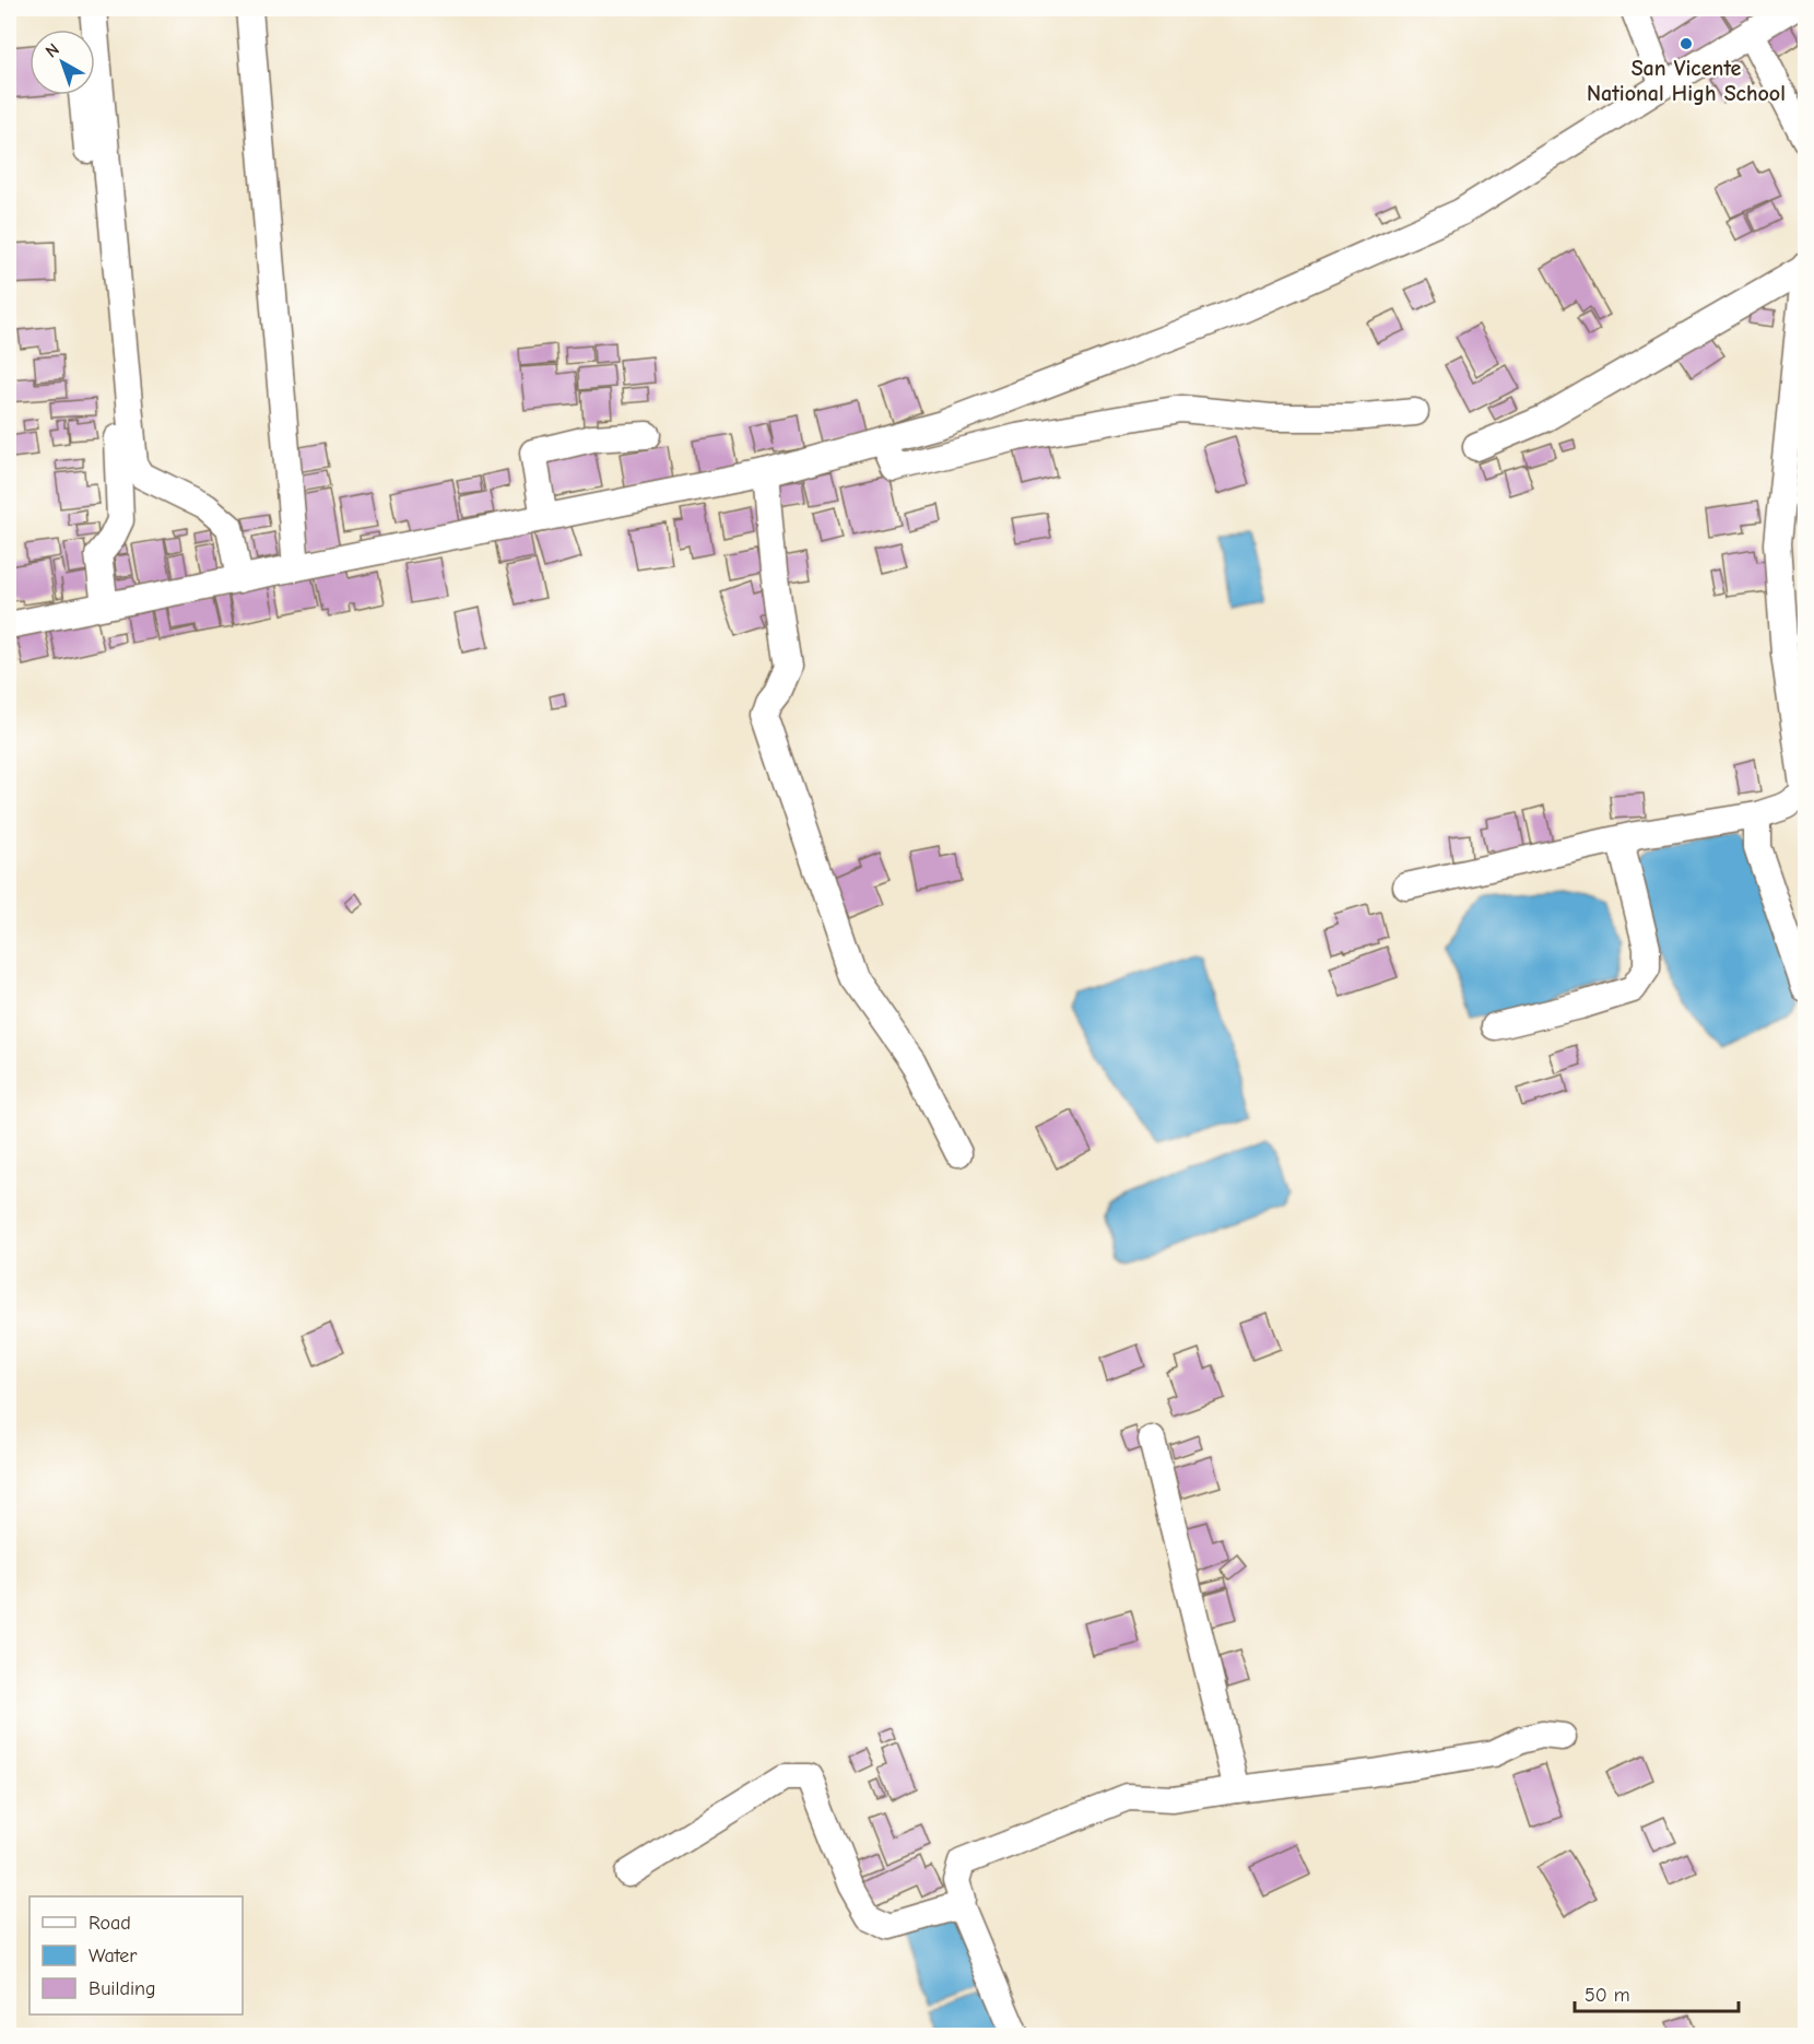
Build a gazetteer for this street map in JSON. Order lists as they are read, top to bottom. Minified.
{"places":["San Vicente National High School"],"legend":["Road","Water","Building"],"scale_bar":"50 m","north":"top left"}
